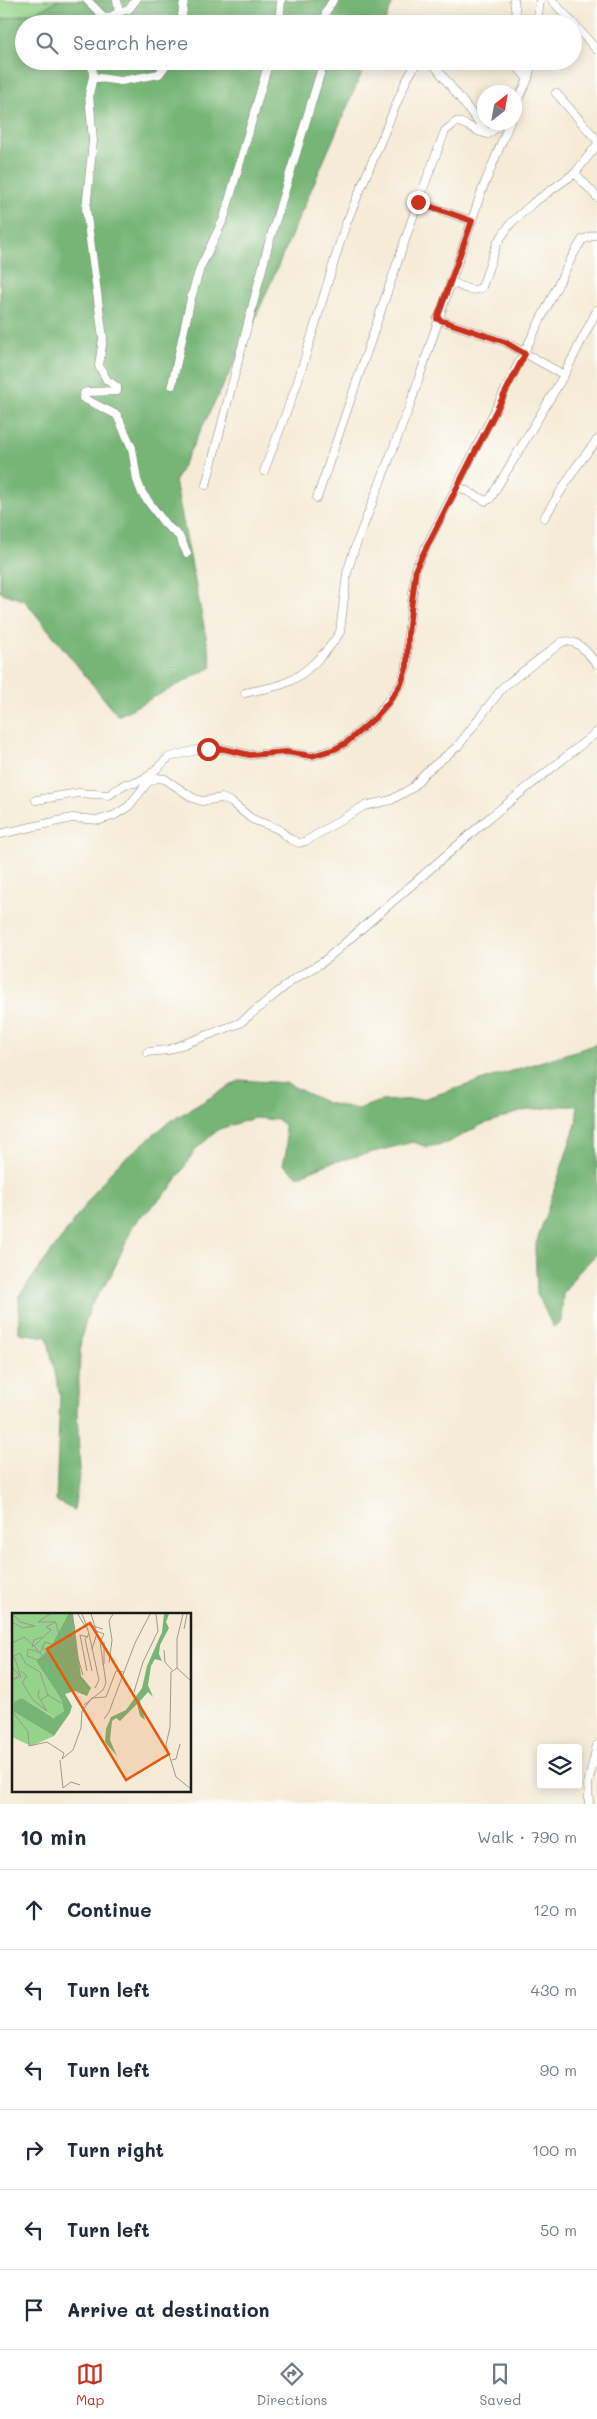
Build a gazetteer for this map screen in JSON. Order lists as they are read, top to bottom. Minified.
{"north":"top right","page":{"search":"Search here","heading":["10 min","Walk · 790 m"],"list":[["Continue","120 m"],["Turn left","430 m"],["Turn left","90 m"],["Turn right","100 m"],["Turn left","50 m"],"Arrive at destination"],"nav":["Map","Directions","Saved"]}}
